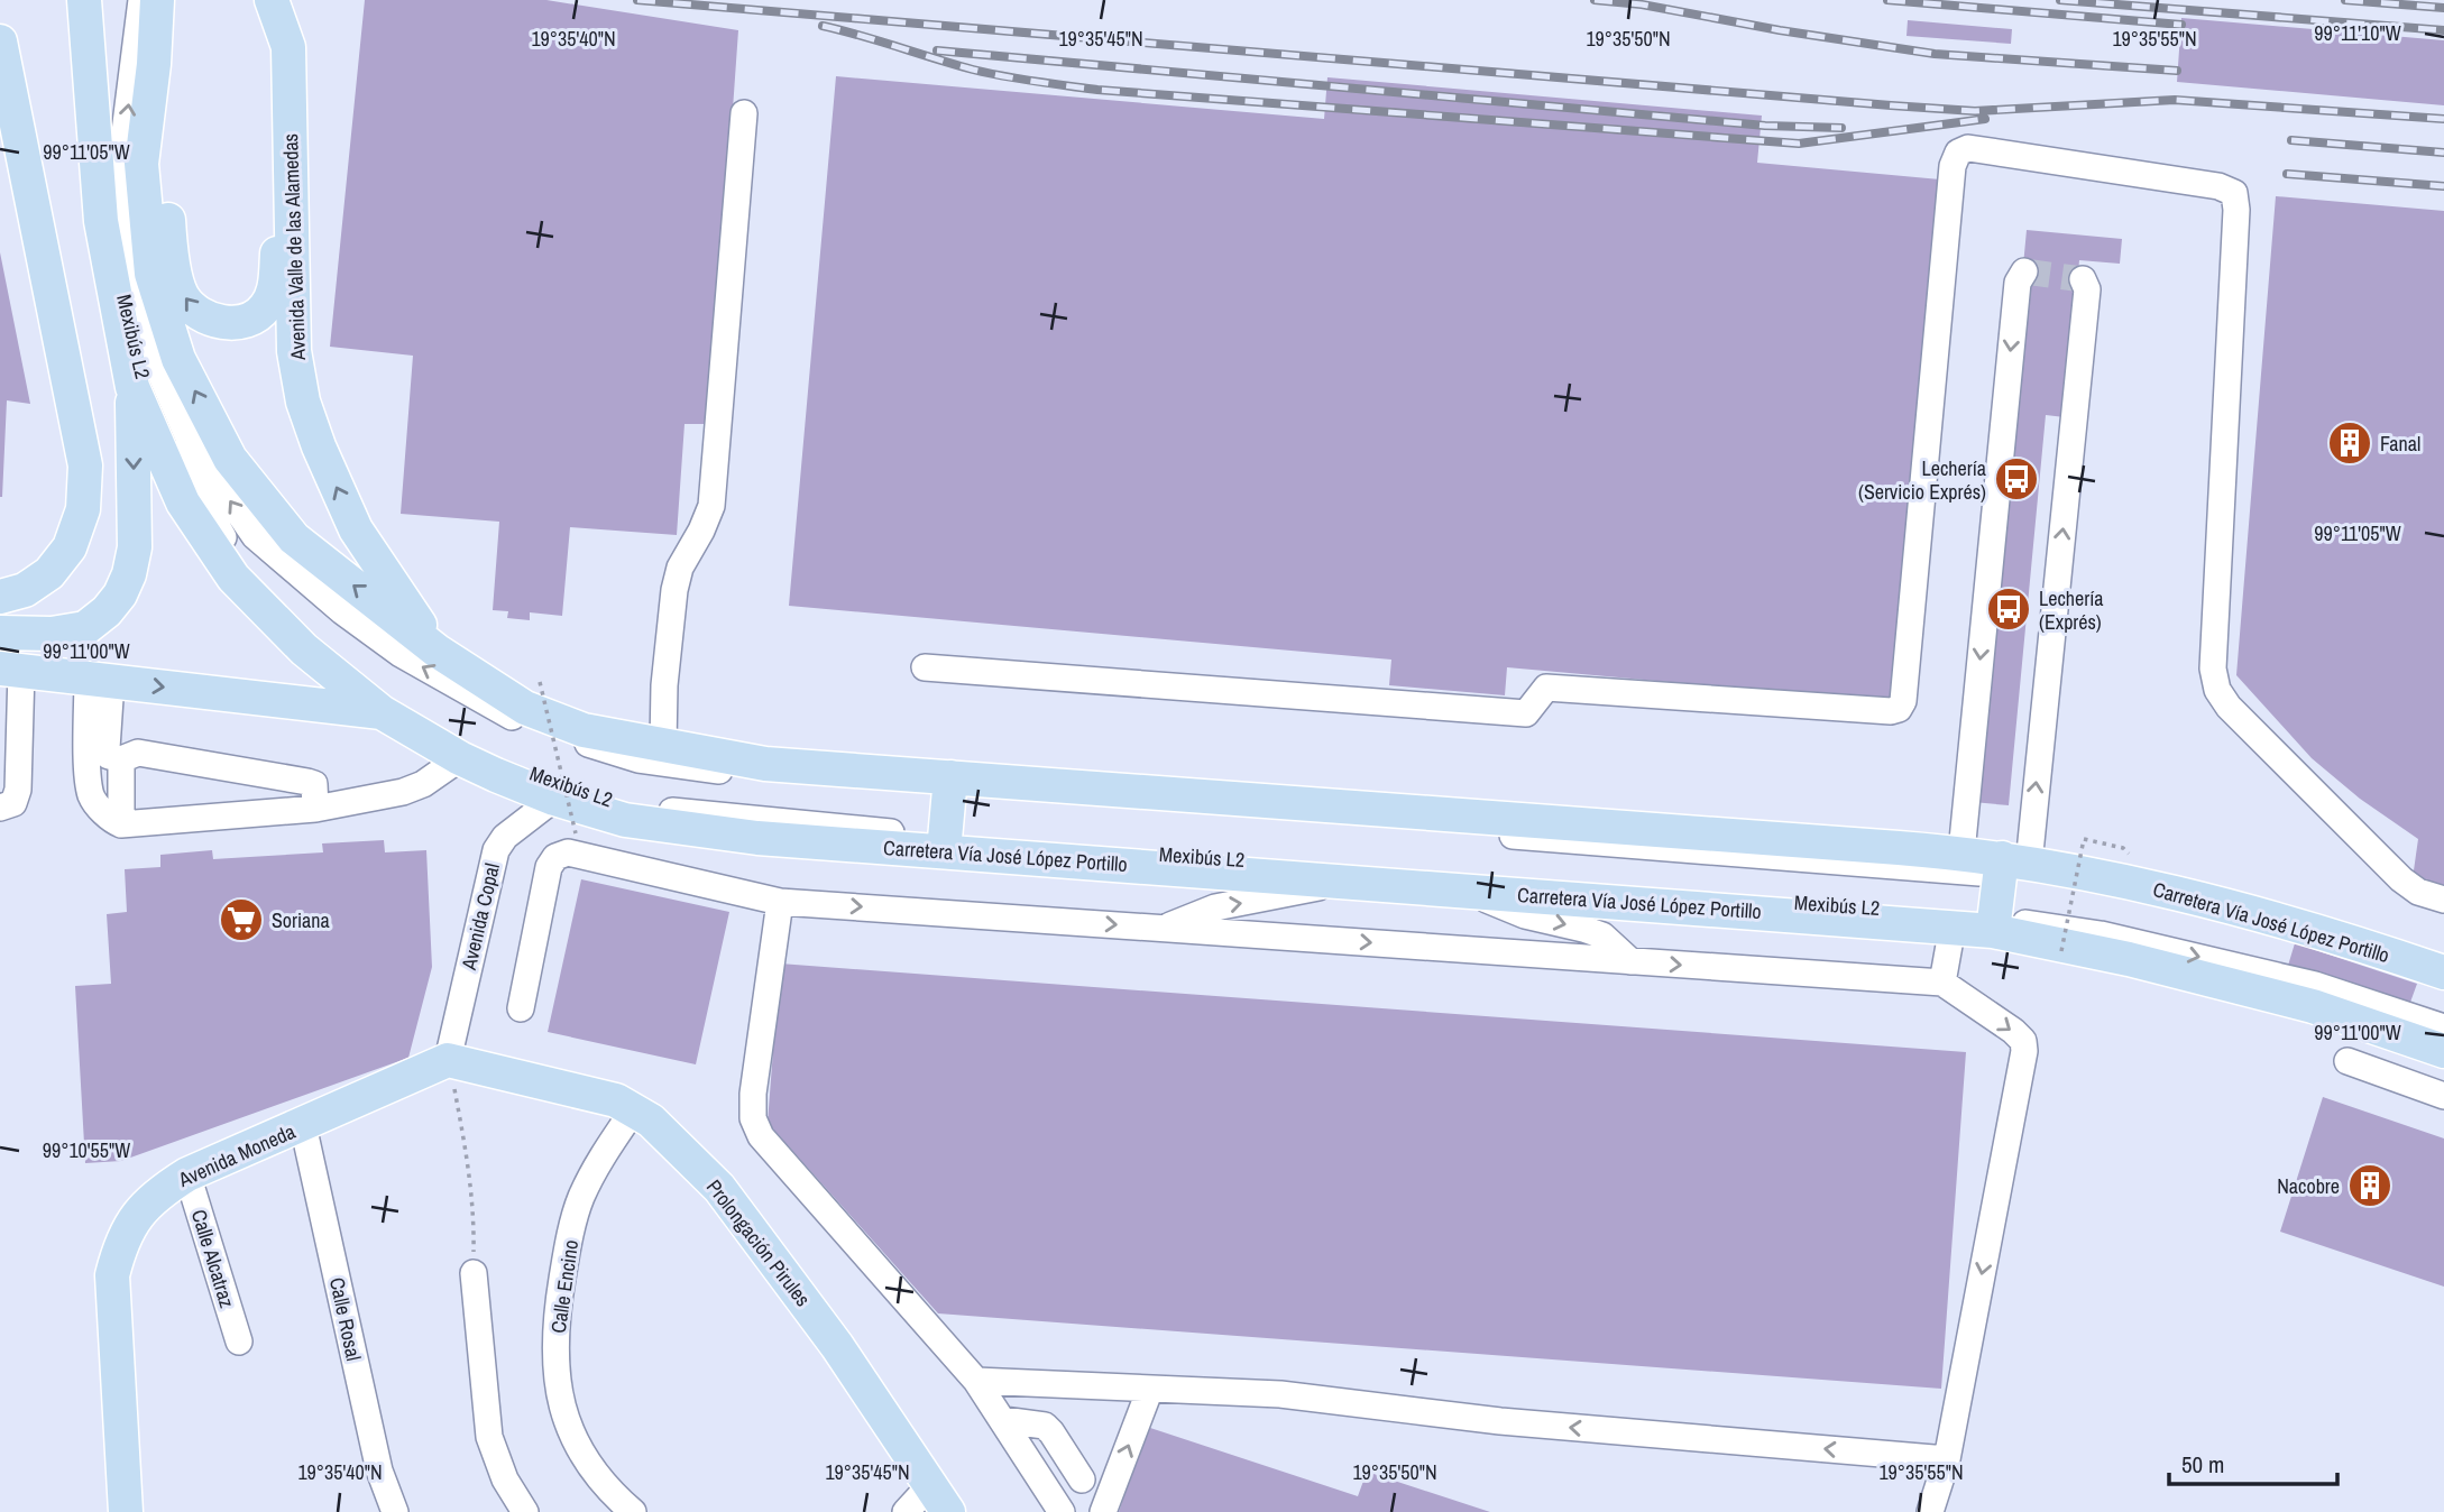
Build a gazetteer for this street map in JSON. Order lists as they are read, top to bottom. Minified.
{"streets":{"main road":["Avenida Valle de las Alamedas","Carretera Vía José López Portillo","Avenida Moneda","Prolongación Pirules"],"street":["Mexibús L2","Avenida Copal","Calle Alcatraz","Calle Encino","Calle Rosal"]},"crossings":[["Avenida Valle de las Alamedas","Carretera Vía José López Portillo"],["Mexibús L2","Carretera Vía José López Portillo"],["Carretera Vía José López Portillo","Avenida Copal"],["Avenida Copal","Avenida Moneda"],["Avenida Copal","Prolongación Pirules"],["Avenida Moneda","Prolongación Pirules"],["Avenida Moneda","Calle Alcatraz"],["Avenida Moneda","Calle Rosal"],["Prolongación Pirules","Calle Encino"]],"one_way":["Avenida Valle de las Alamedas"],"places":{"building":["Fanal","Nacobre"],"bus stop":["Lechería (Servicio Exprés)","Lechería (Exprés)"],"supermarket":["Soriana"]},"scale_bar":"50 m","coordinates":["99°11'10\"W","19°35'40\"N","19°35'45\"N","19°35'50\"N","19°35'55\"N","99°11'05\"W","99°11'00\"W","99°10'55\"W"]}
